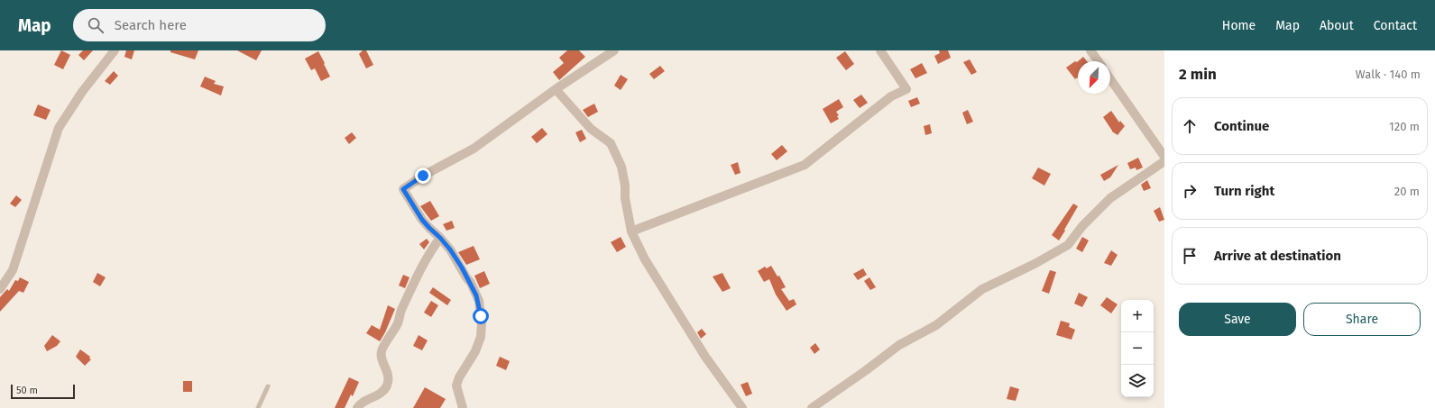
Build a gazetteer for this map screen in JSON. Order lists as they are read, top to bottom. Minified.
{"scale_bar":"50 m","north":"bottom left","page":{"header":"Map","search":"Search here","nav":["Home","Map","About","Contact"],"heading":["2 min","Walk · 140 m"],"list":[["Continue","120 m"],["Turn right","20 m"],"Arrive at destination"],"buttons":["Save","Share"],"map_buttons":["+","−"],"scale":"50 m"}}
